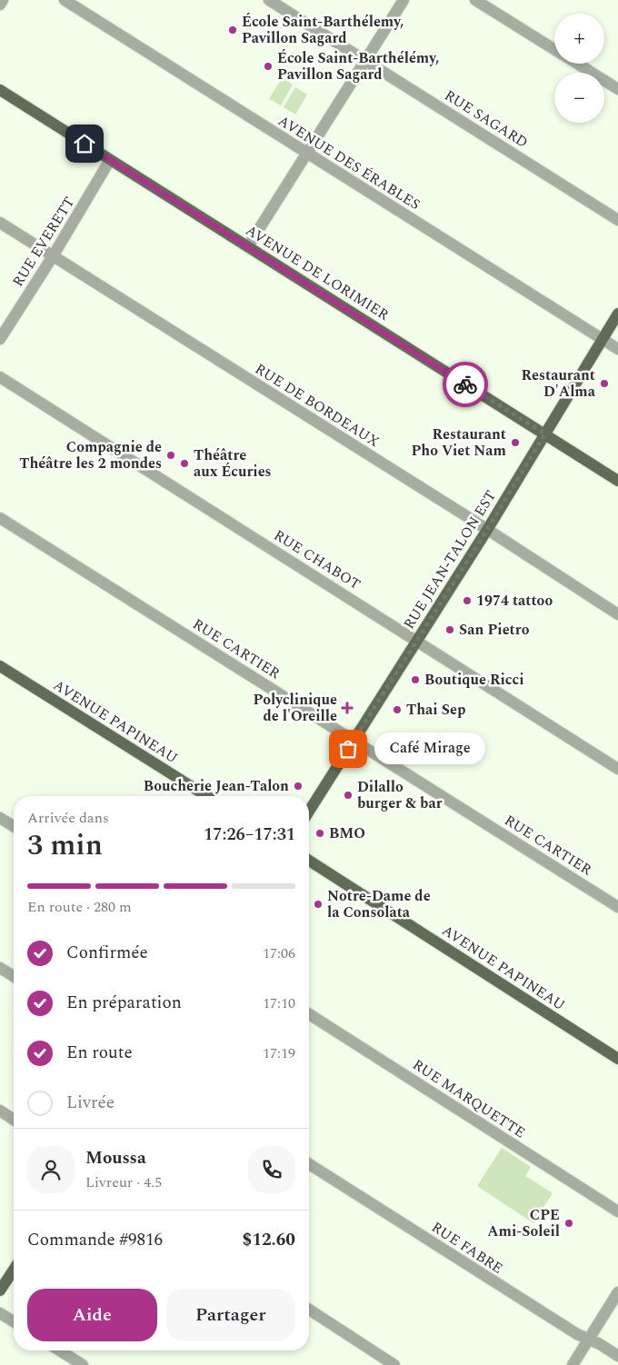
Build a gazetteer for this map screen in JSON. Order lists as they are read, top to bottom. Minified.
{"streets":{"main road":["AVENUE DE LORIMIER","RUE JEAN-TALON EST","AVENUE PAPINEAU"],"street":["RUE SAGARD","AVENUE DES ÉRABLES","RUE EVERETT","RUE DE BORDEAUX","RUE CHABOT","RUE CARTIER","RUE MARQUETTE","RUE FABRE"]},"crossings":[["AVENUE DES ÉRABLES","RUE JEAN-TALON EST"],["RUE EVERETT","AVENUE DE LORIMIER"],["RUE EVERETT","RUE DE BORDEAUX"],["AVENUE DE LORIMIER","RUE JEAN-TALON EST"],["RUE DE BORDEAUX","RUE JEAN-TALON EST"],["RUE CHABOT","RUE JEAN-TALON EST"],["RUE JEAN-TALON EST","RUE CARTIER"]],"places":{"other":["École Saint-Barthélemy, Pavillon Sagard","École Saint-Barthélémy, Pavillon Sagard","Restaurant D'Alma","Restaurant Pho Viet Nam","Compagnie de Théâtre les 2 mondes","Théâtre aux Écuries","1974 tattoo","San Pietro","Boutique Ricci","Thai Sep","Café Mirage","Boucherie Jean-Talon","Dilallo burger & bar","BMO","Notre-Dame de la Consolata","CPE Ami-Soleil"],"health":["Polyclinique de l'Oreille"]},"page":{"map_buttons":["+","−"],"bubble":"Café Mirage","heading":["3 min","Arrivée dans","17:26–17:31"],"panel":["Moussa","Livreur · 4.5","Commande #9816","$12.60"],"bar":"En route · 280 m","list":[["Confirmée","17:06"],["En préparation","17:10"],["En route","17:19"],"Livrée"],"buttons":["Aide","Partager"]}}
